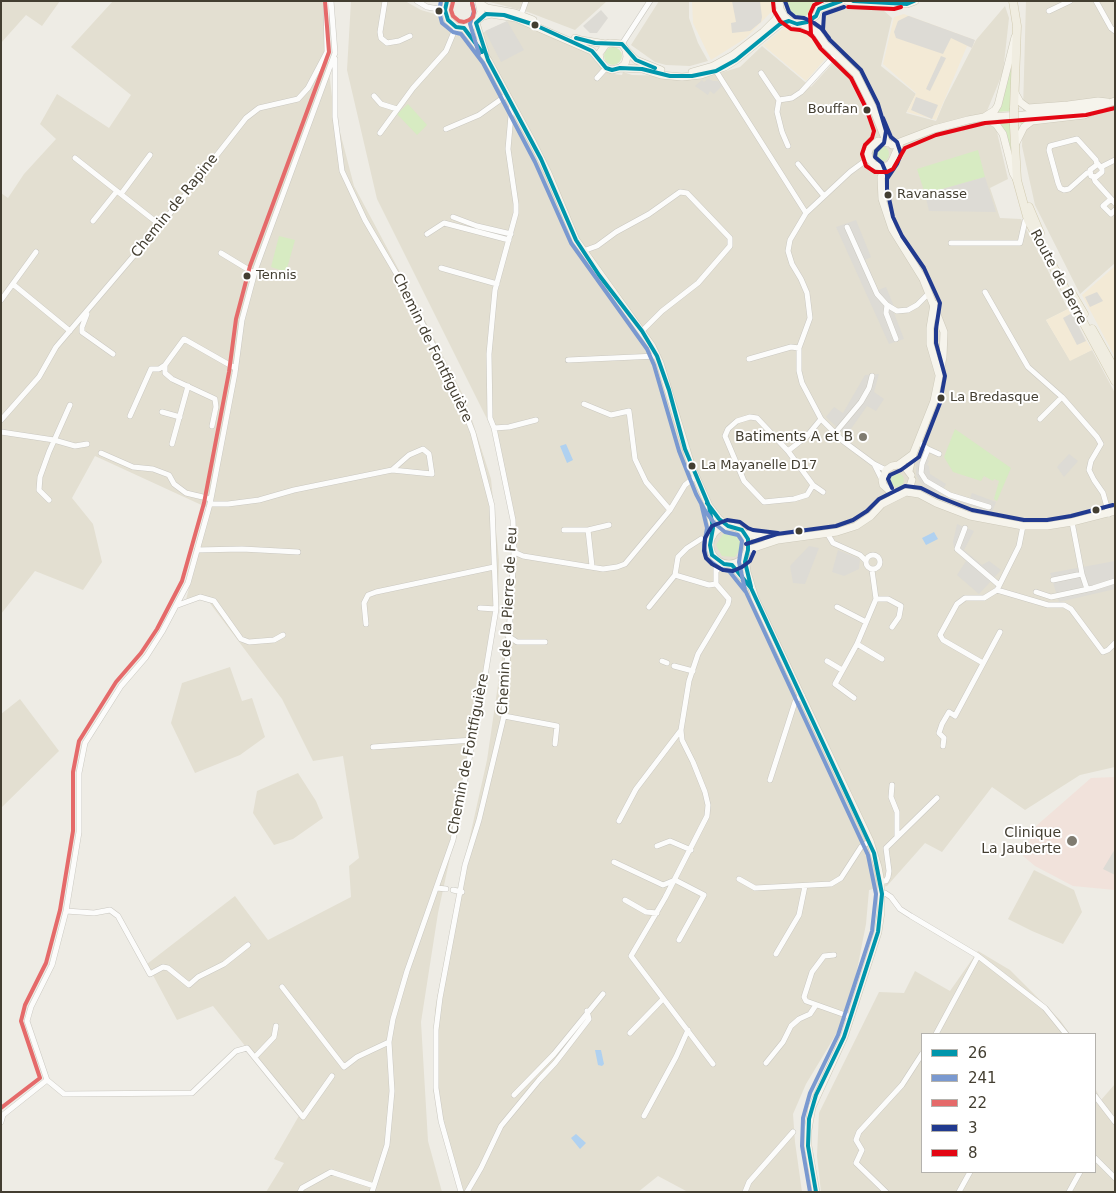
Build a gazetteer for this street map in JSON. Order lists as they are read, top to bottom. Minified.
{"streets":{"main road":["Route de Berre"],"street":["Chemin de Rapine","Chemin de Fontfiguière","Chemin de la Pierre de Feu"]},"places":["Bouffan","Ravanasse","Tennis","La Bredasque","Batiments A et B","La Mayanelle D17","Clinique La Jauberte"],"lines":["transit line 26","transit line 241","transit line 22","transit line 3","transit line 8"],"legend":["26","241","22","3","8"]}
